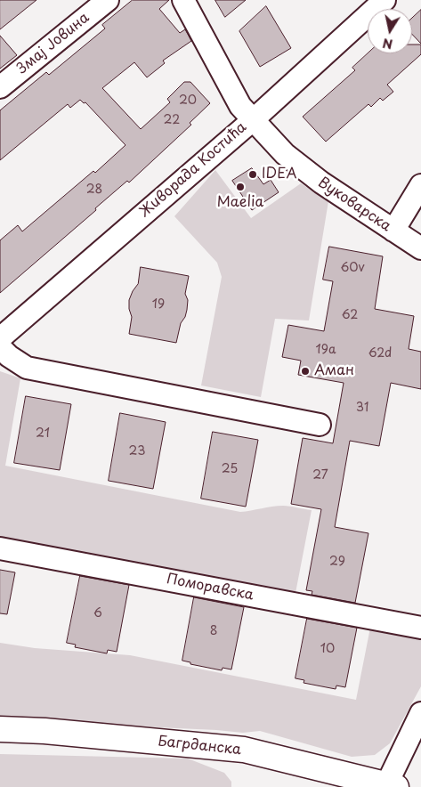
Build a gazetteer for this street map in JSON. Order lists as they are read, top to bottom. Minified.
{"streets":{"main road":["Багрданска"],"street":["Змај Јовина","Живорада Костића","Вуковарска","Поморавска"]},"crossings":[["Живорада Костића","Вуковарска"]],"places":["IDEA","Maelia","Аман"],"house_numbers":["20","22","28","60v","19","62","19a","62d","31","21","23","25","27","29","6","8","10"],"north":"bottom"}
